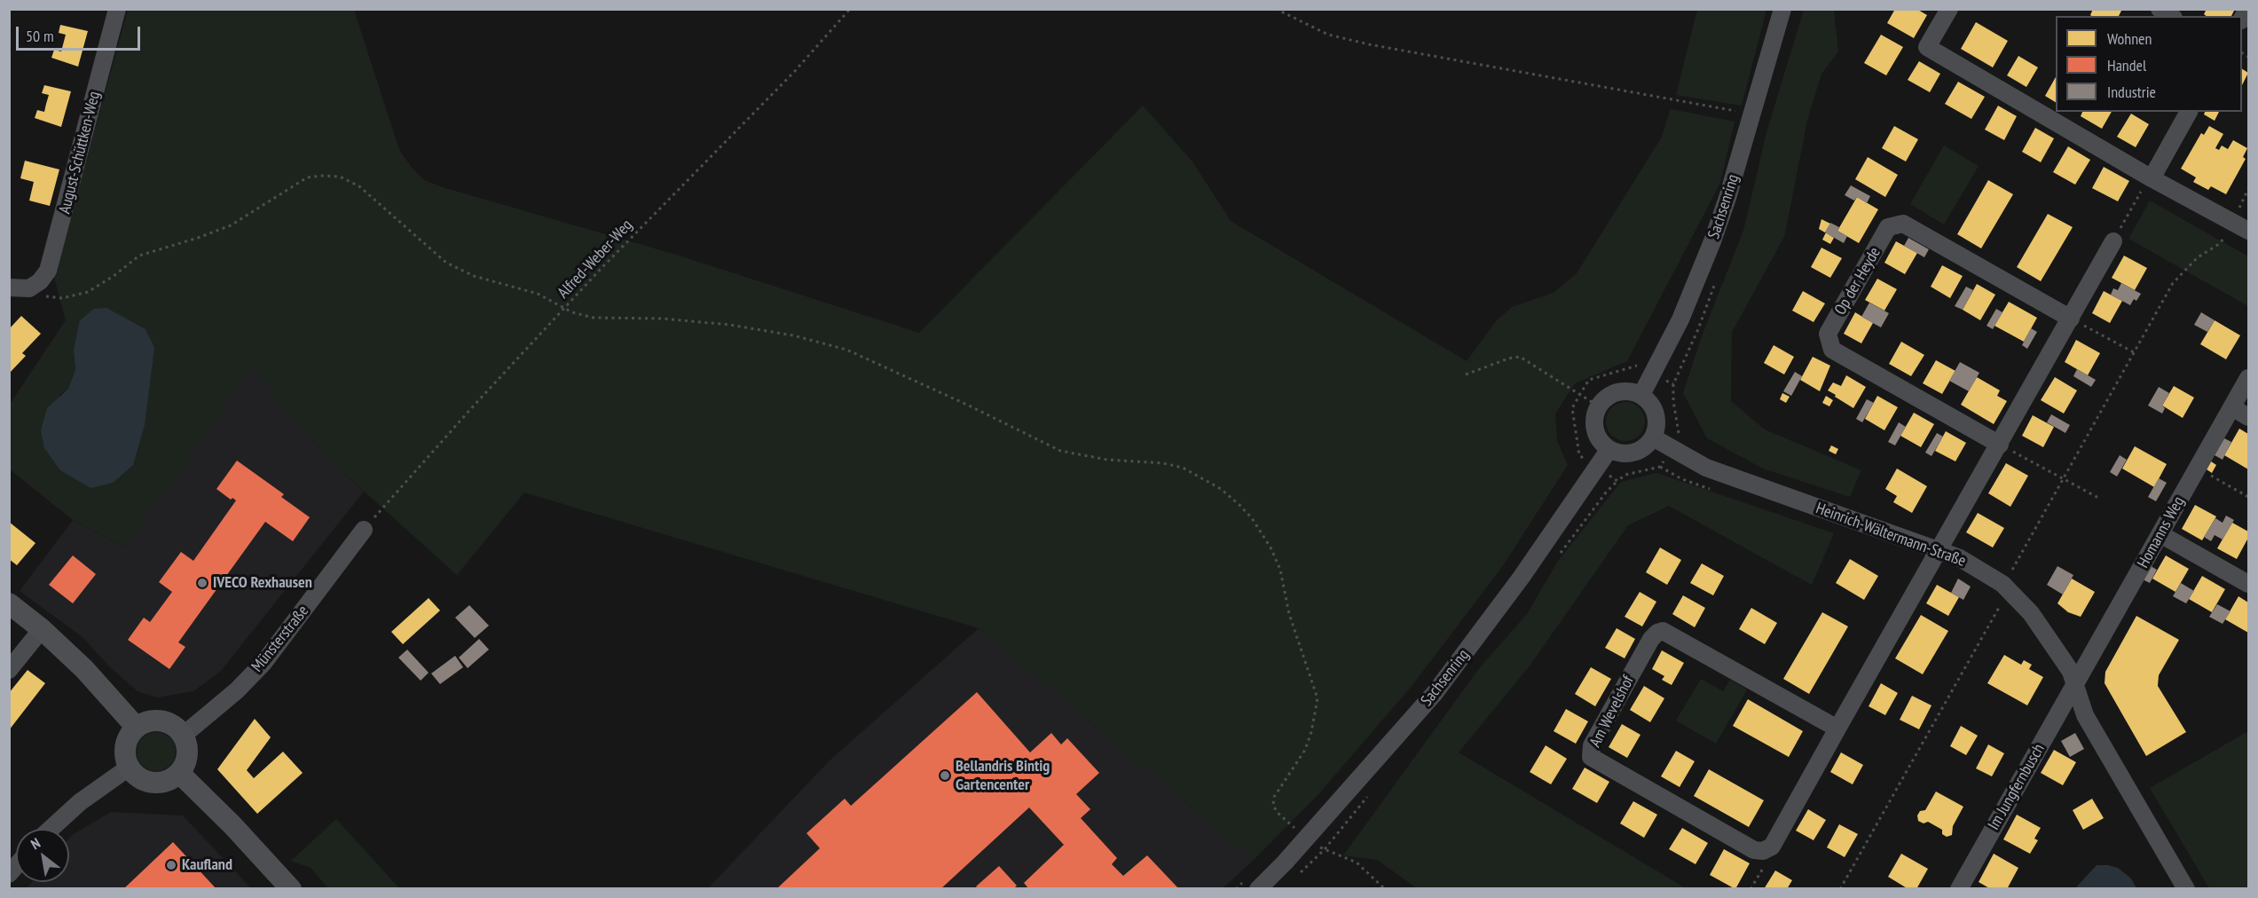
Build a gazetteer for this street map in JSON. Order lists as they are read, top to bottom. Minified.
{"streets":{"street":["August-Schüttken-Weg","Sachsenring","Op der Heyde","Homanns Weg","Heinrich-Wältermann-Straße","Münsterstraße","Am Wevelshof","Im Jungfernbusch"],"path":["Alfred-Weber-Weg"]},"crossings":[["Sachsenring","Heinrich-Wältermann-Straße"],["Alfred-Weber-Weg","Münsterstraße"],["Homanns Weg","Heinrich-Wältermann-Straße"],["Homanns Weg","Im Jungfernbusch"],["Heinrich-Wältermann-Straße","Am Wevelshof"],["Heinrich-Wältermann-Straße","Im Jungfernbusch"]],"places":["IVECO Rexhausen","Bellandris Bintig Gartencenter","Kaufland"],"legend":["Wohnen","Handel","Industrie"],"scale_bar":"50 m","north":"top left"}
